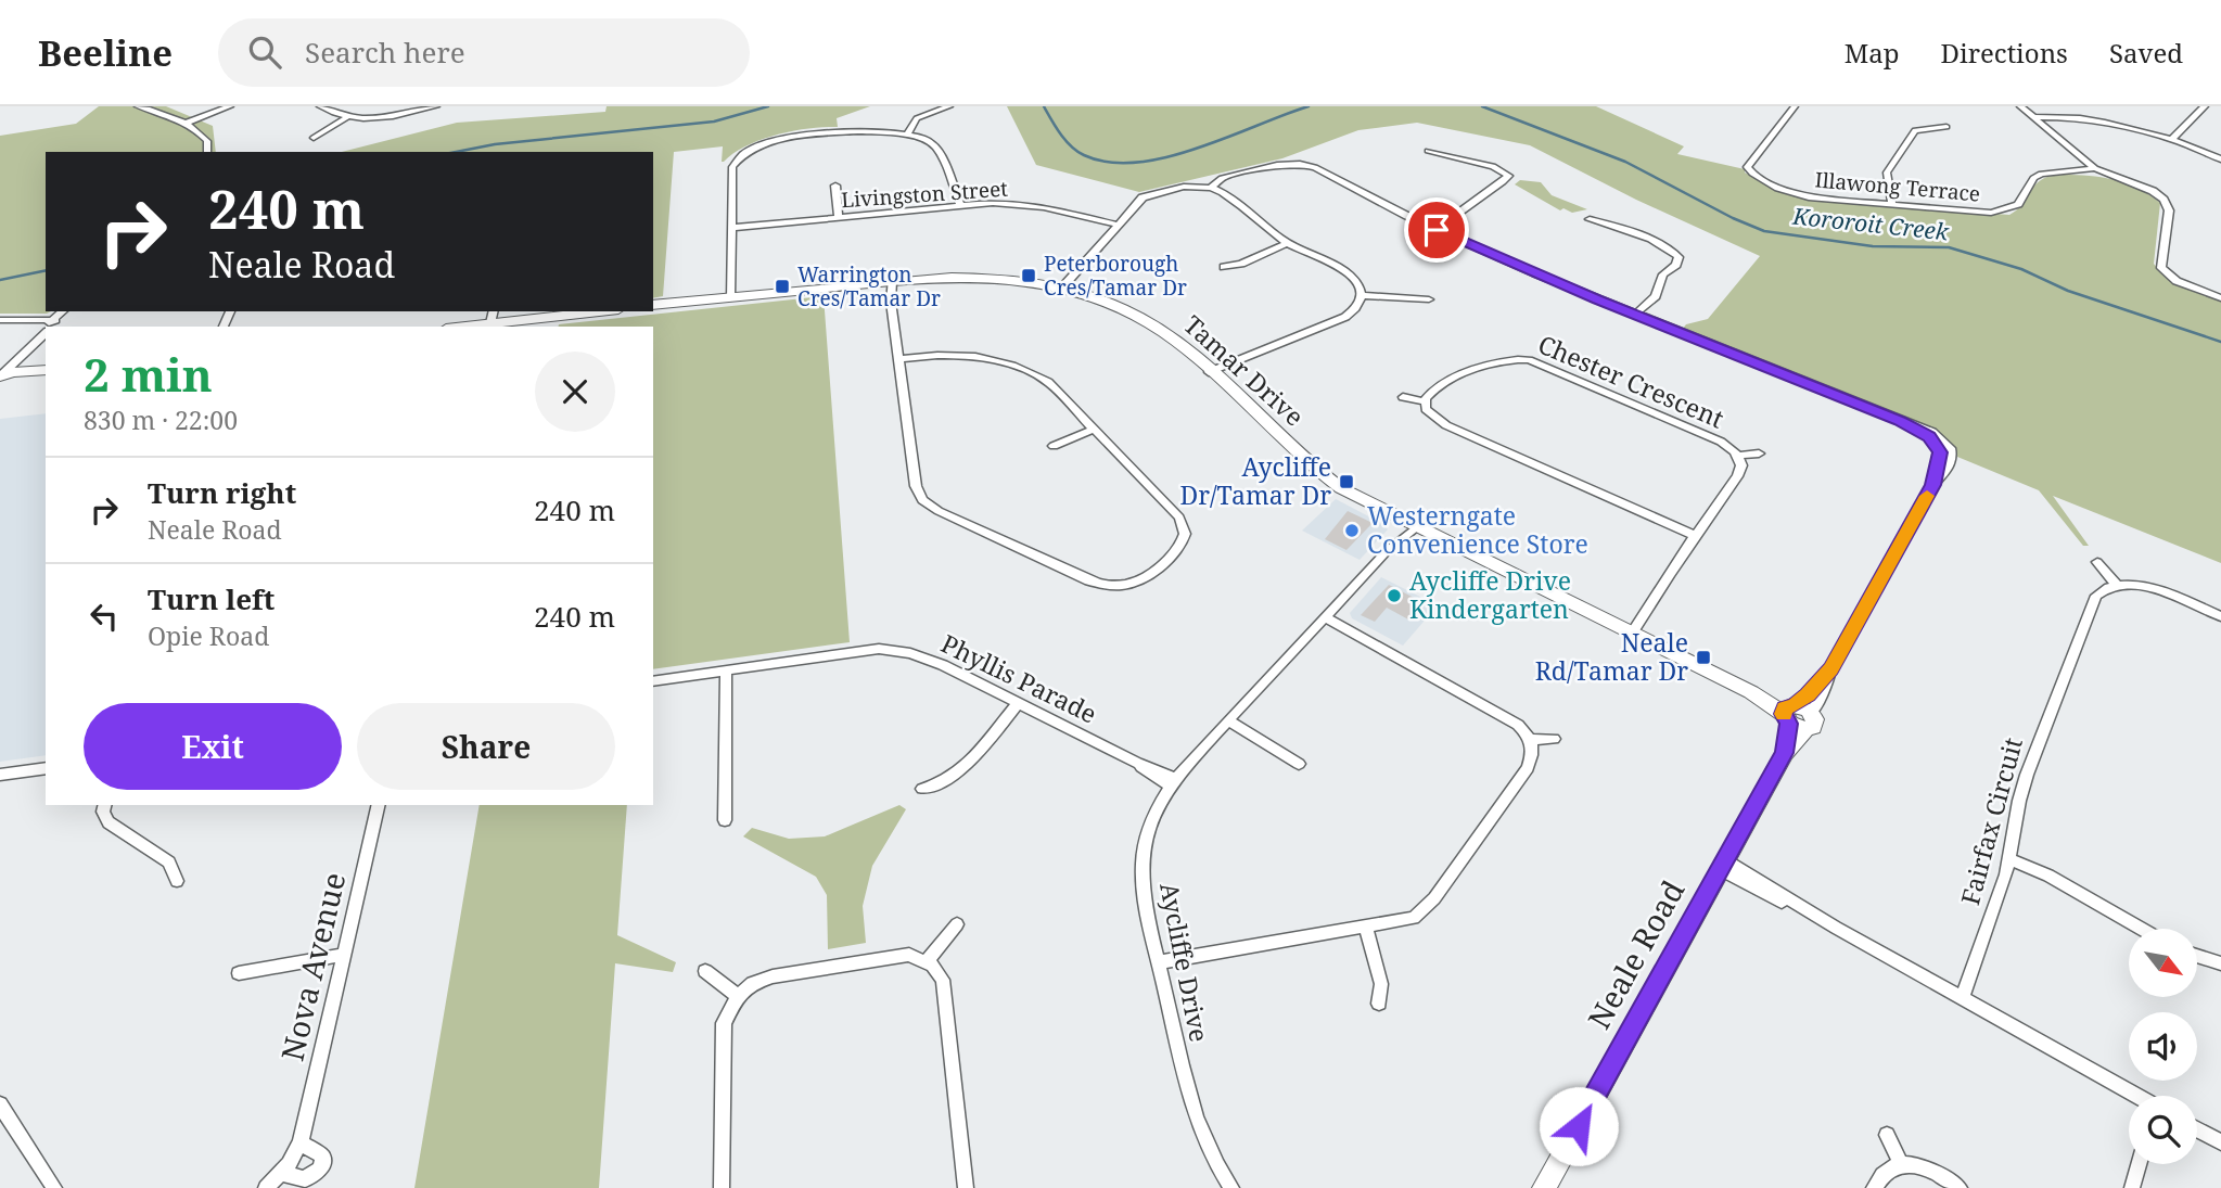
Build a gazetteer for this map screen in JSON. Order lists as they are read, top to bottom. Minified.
{"streets":{"street":["Illawong Terrace","Livingston Street","Tamar Drive","Chester Crescent","Phyllis Parade","Fairfax Circuit","Neale Road","Aycliffe Drive","Nova Avenue"]},"crossings":[["Tamar Drive","Chester Crescent"],["Tamar Drive","Neale Road"],["Tamar Drive","Aycliffe Drive"],["Phyllis Parade","Aycliffe Drive"]],"water":["Kororoit Creek"],"places":{"transit":["Peterborough Cres/Tamar Dr","Warrington Cres/Tamar Dr","Aycliffe Dr/Tamar Dr","Neale Rd/Tamar Dr"],"other":["Westerngate Convenience Store","Aycliffe Drive Kindergarten"]},"north":"bottom right","page":{"header":"Beeline","search":"Search here","nav":["Map","Directions","Saved"],"turn":["240 m","Neale Road"],"heading":["2 min","830 m · 22:00"],"list":[{"name":"Turn right","note":"Neale Road","value":"240 m"},{"name":"Turn left","note":"Opie Road","value":"240 m"}],"buttons":["Exit","Share"]}}
